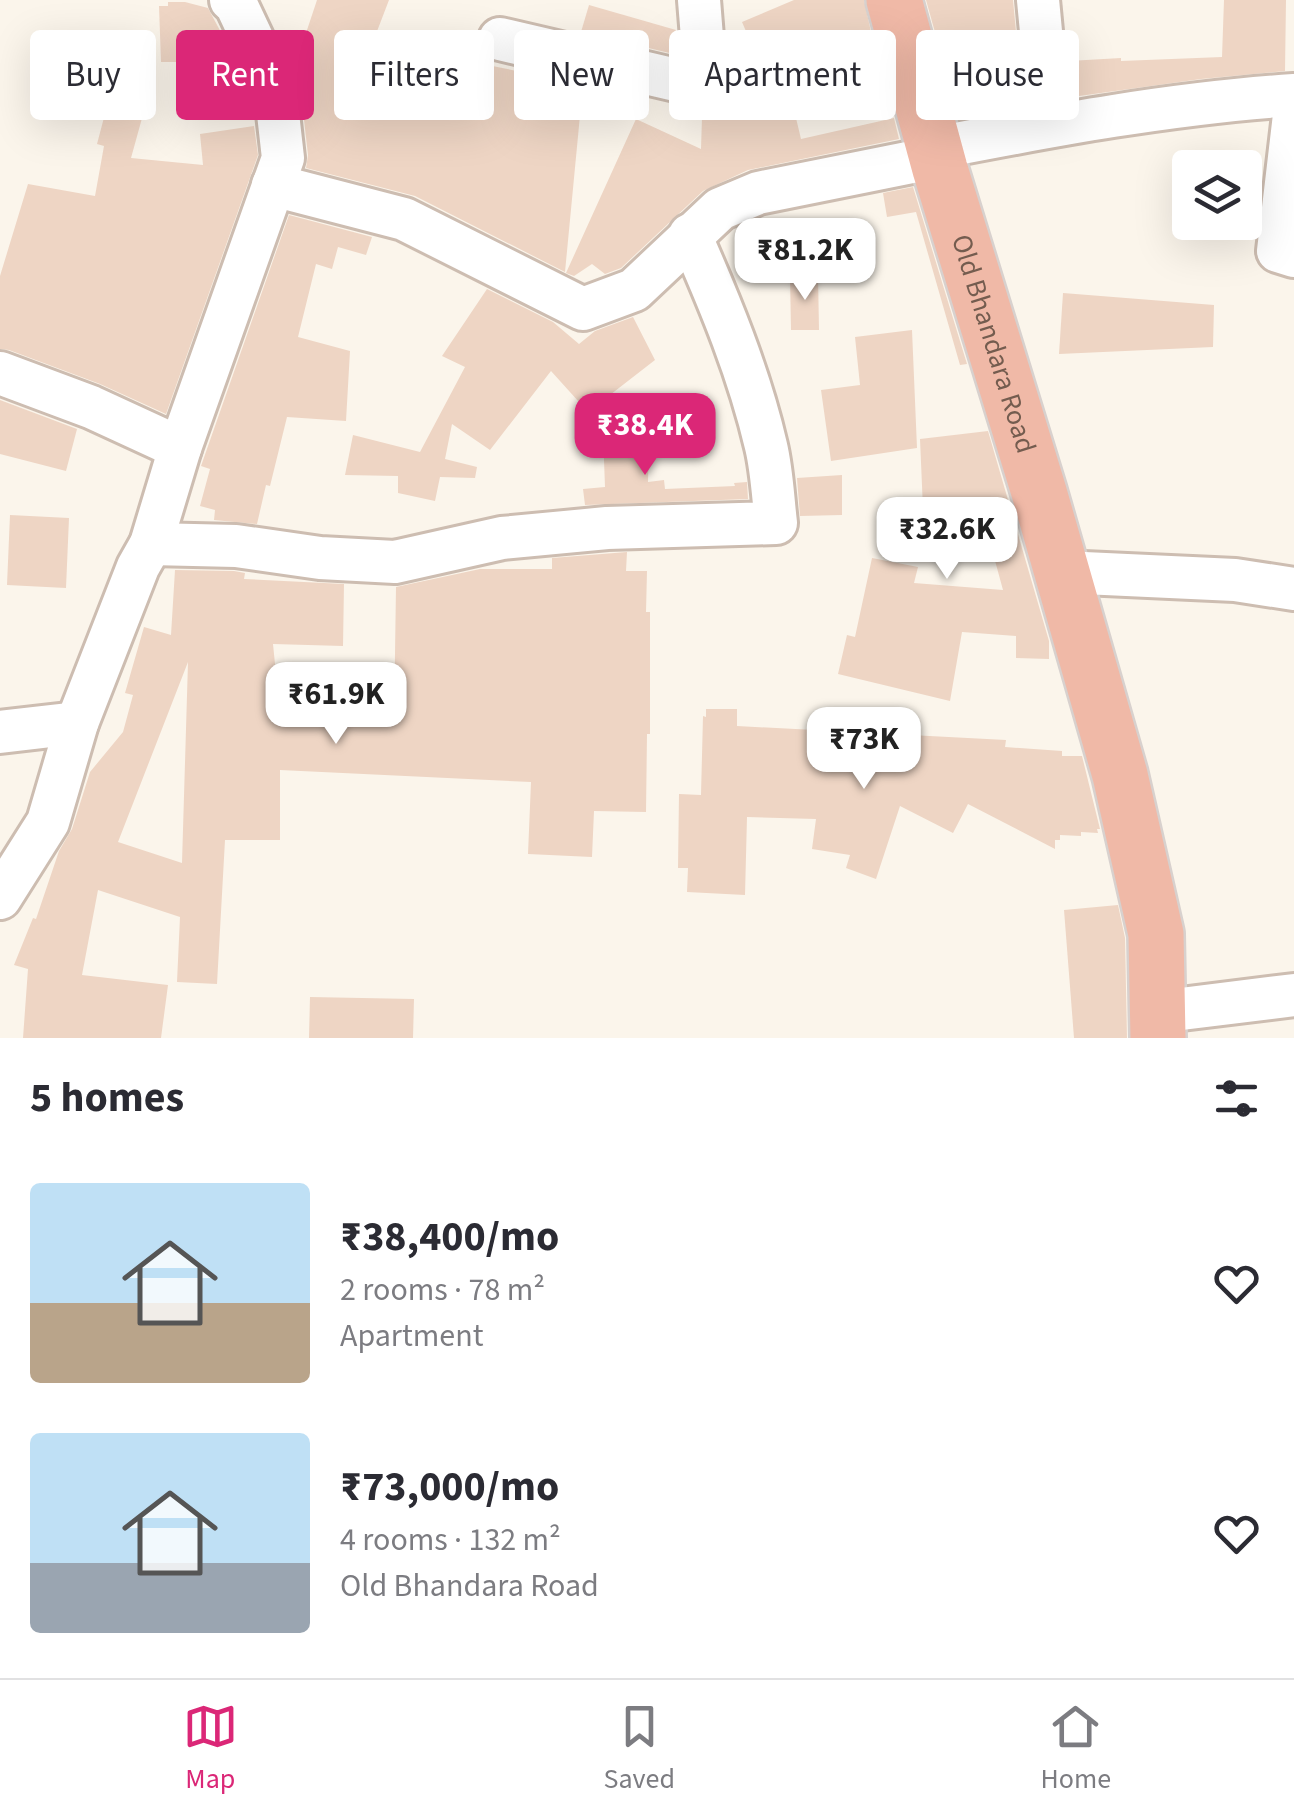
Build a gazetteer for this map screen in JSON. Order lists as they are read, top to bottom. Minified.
{"streets":{"highway":["Old Bhandara Road"]},"page":{"chip":["Buy","Rent","Filters","New","Apartment","House"],"price":["₹81.2K","₹38.4K","₹32.6K","₹61.9K","₹73K"],"heading":"5 homes","list":[{"name":"₹38,400/mo","note":"2 rooms · 78 m² · Apartment"},{"name":"₹73,000/mo","note":"4 rooms · 132 m² · Old Bhandara Road"}],"tabs":["Map","Saved","Home"]}}
